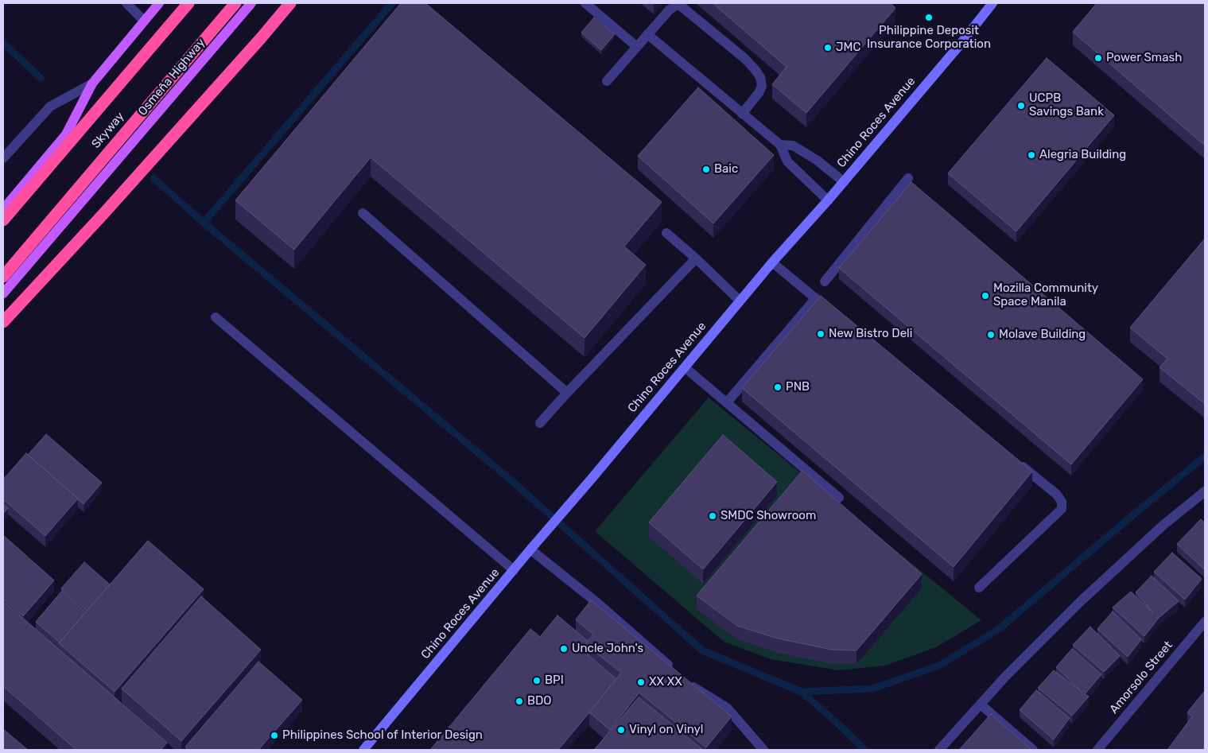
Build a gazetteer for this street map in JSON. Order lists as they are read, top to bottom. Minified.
{"streets":{"highway":["Skyway"],"main road":["Osmeña Highway","Chino Roces Avenue"],"street":["Amorsolo Street"]},"places":["Philippine Deposit Insurance Corporation","JMC","Power Smash","UCPB Savings Bank","Alegria Building","Baic","Mozilla Community Space Manila","New Bistro Deli","Molave Building","PNB","SMDC Showroom","Uncle John's","BPI","XX XX","BDO","Vinyl on Vinyl","Philippines School of Interior Design"]}
